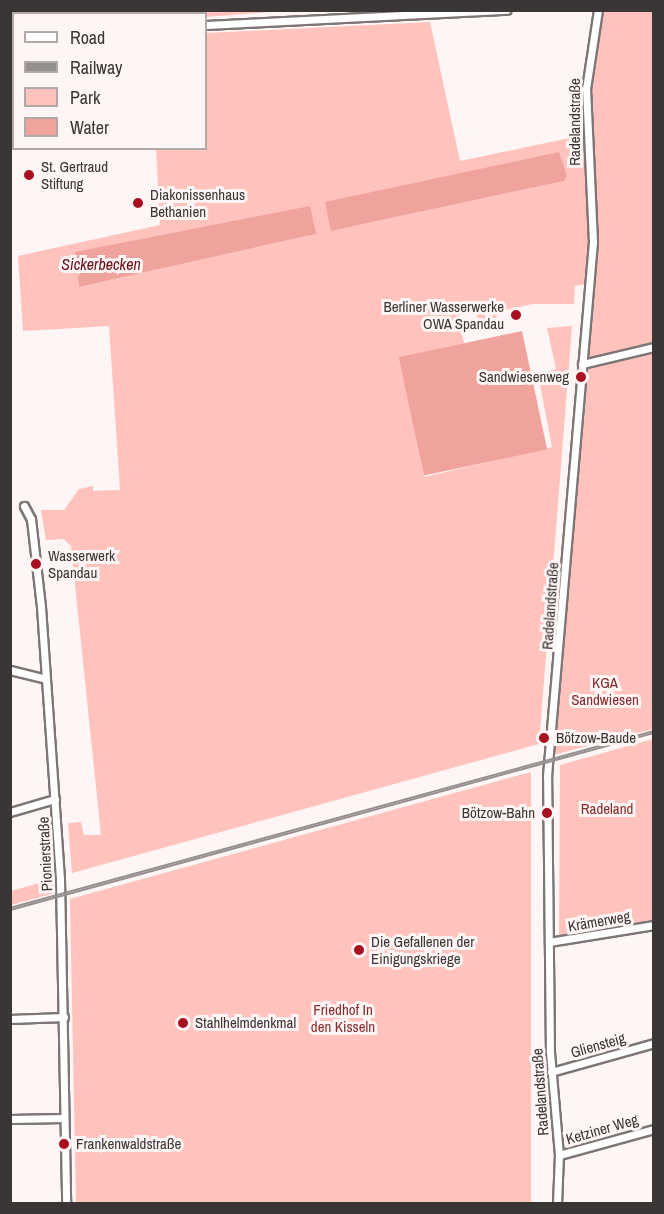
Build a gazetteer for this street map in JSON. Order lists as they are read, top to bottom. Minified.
{"streets":{"street":["Radelandstraße","Pionierstraße","Krämerweg","Gliensteig","Ketziner Weg"]},"crossings":[["Radelandstraße","Krämerweg"],["Radelandstraße","Gliensteig"],["Radelandstraße","Ketziner Weg"]],"water":["Sickerbecken"],"parks":["KGA Sandwiesen","Radeland","Friedhof In den Kisseln"],"places":["St. Gertraud Stiftung","Diakonissenhaus Bethanien","Berliner Wasserwerke OWA Spandau","Sandwiesenweg","Wasserwerk Spandau","Bötzow-Baude","Bötzow-Bahn","Die Gefallenen der Einigungskriege","Stahlhelmdenkmal","Frankenwaldstraße"],"legend":["Road","Railway","Park","Water"]}
